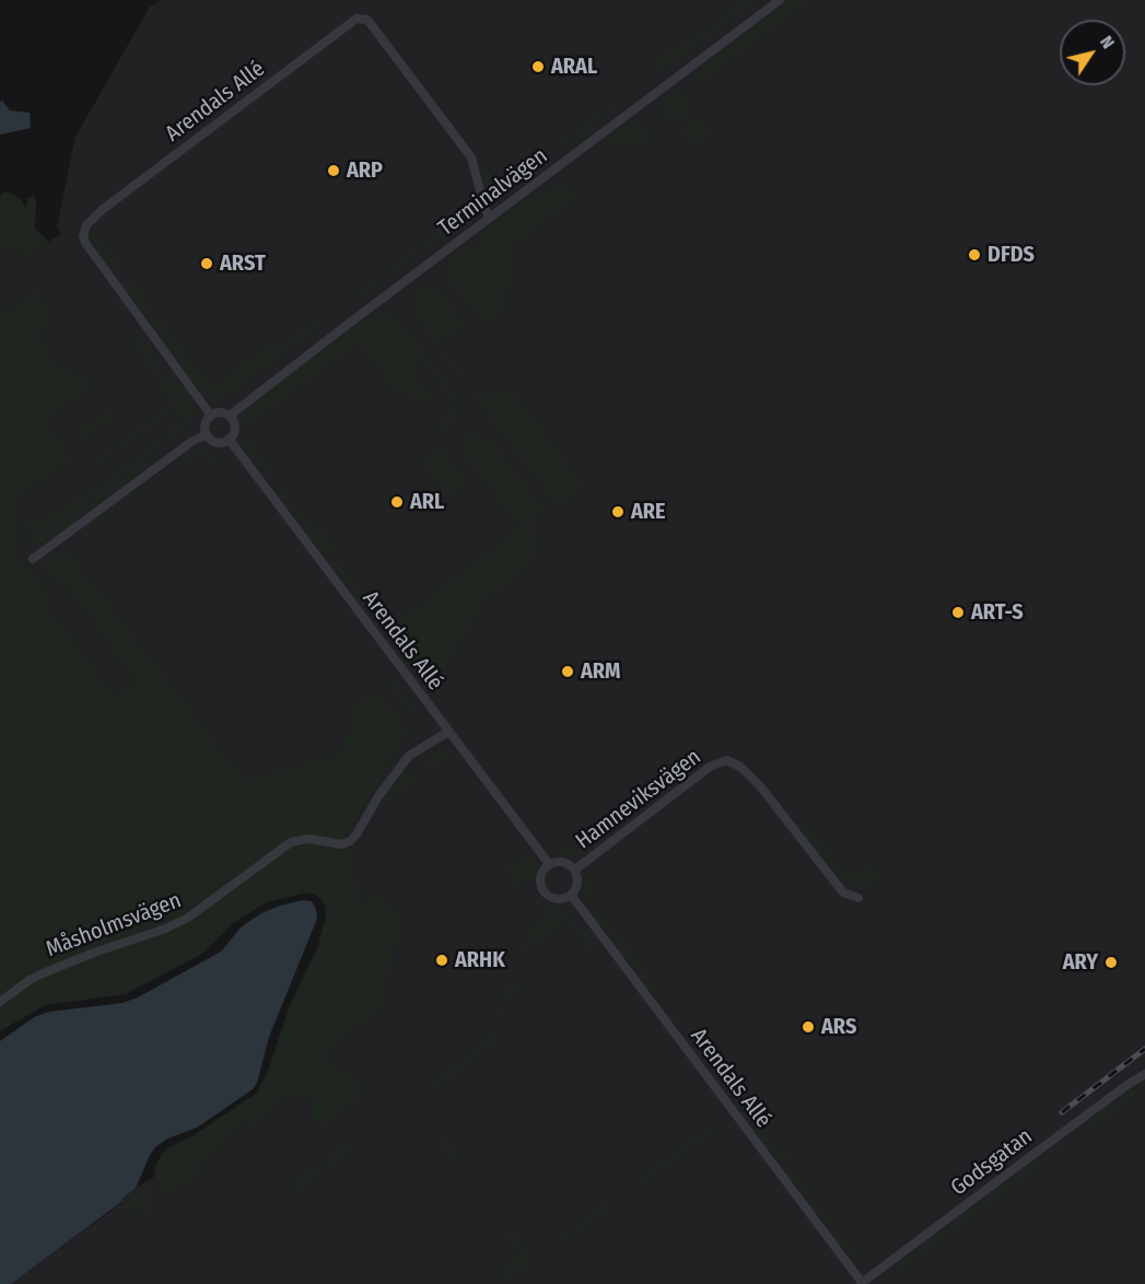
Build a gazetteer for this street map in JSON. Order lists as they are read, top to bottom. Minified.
{"streets":{"street":["Arendals Allé","Terminalvägen","Hamneviksvägen","Måsholmsvägen","Godsgatan"]},"crossings":[["Arendals Allé","Terminalvägen"],["Arendals Allé","Hamneviksvägen"],["Arendals Allé","Måsholmsvägen"],["Arendals Allé","Godsgatan"]],"places":["ARAL","ARP","DFDS","ARST","ARL","ARE","ART-S","ARM","ARHK","ARY","ARS"],"north":"top right"}
